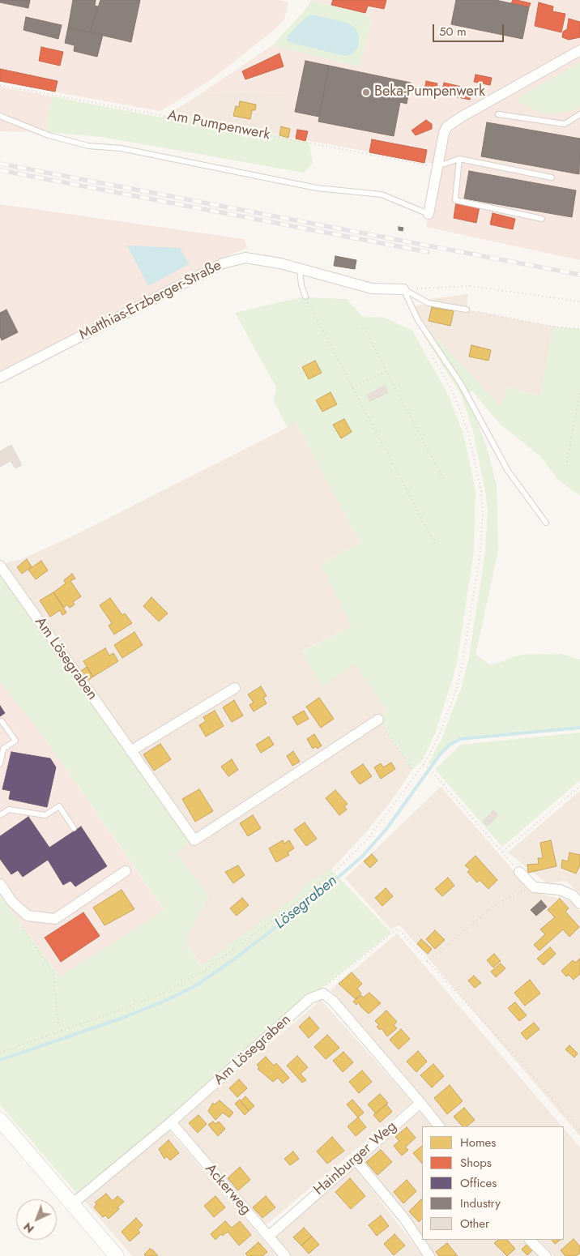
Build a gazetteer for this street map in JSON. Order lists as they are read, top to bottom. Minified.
{"streets":{"street":["Matthias-Erzberger-Straße","Am Lösegraben","Hainburger Weg","Ackerweg"],"path":["Am Pumpenwerk"]},"crossings":[["Am Lösegraben","Ackerweg"],["Hainburger Weg","Ackerweg"]],"water":["Lösegraben"],"places":["Beka-Pumpenwerk"],"legend":["Homes","Shops","Offices","Industry","Other"],"scale_bar":"50 m","north":"bottom left"}
